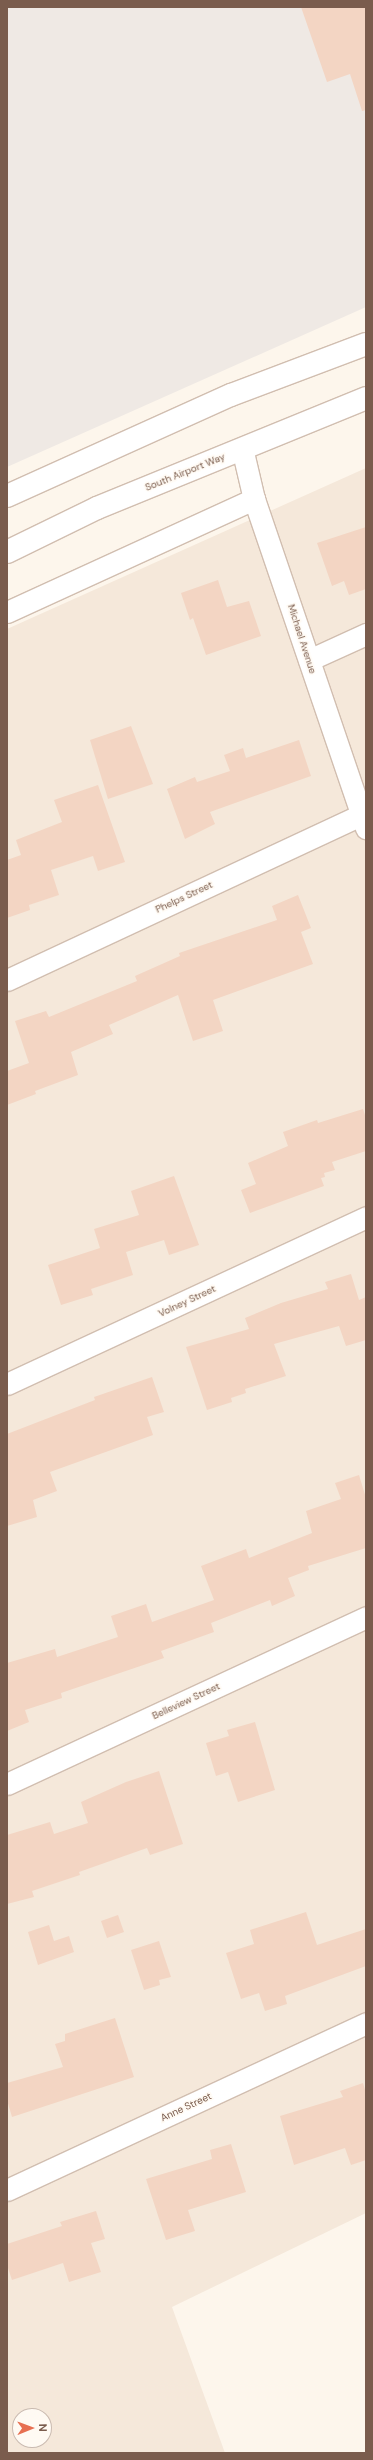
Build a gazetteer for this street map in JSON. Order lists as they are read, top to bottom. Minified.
{"streets":{"main road":["South Airport Way"],"street":["Michael Avenue","Phelps Street","Volney Street","Belleview Street","Anne Street"]},"crossings":[["South Airport Way","Michael Avenue"],["Michael Avenue","Phelps Street"]],"north":"right"}
